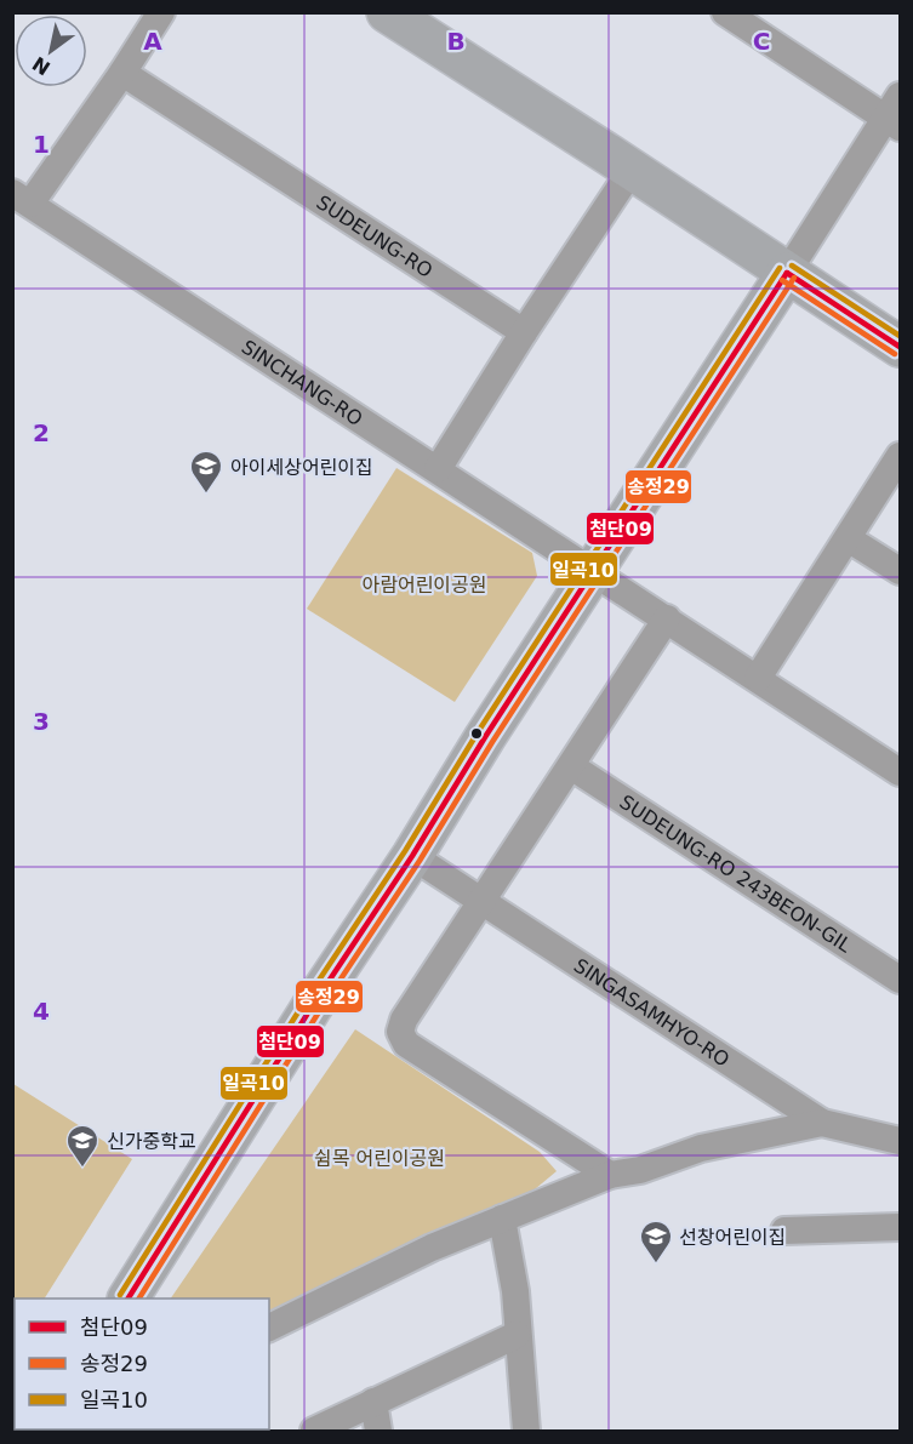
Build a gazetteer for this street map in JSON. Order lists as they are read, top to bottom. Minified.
{"streets":{"street":["SUDEUNG-RO","SINCHANG-RO","SUDEUNG-RO 243BEON-GIL","SINGASAMHYO-RO"]},"parks":["아람어린이공원","쉼목 어린이공원"],"places":{"school or university":["아이세상어린이집","신가중학교","선창어린이집"]},"lines":["transit line 일곡10","transit line 첨단09","transit line 송정29"],"legend":["첨단09","송정29","일곡10"],"north":"bottom left","grid":{"columns":["A","B","C"],"rows":["1","2","3","4"]}}
